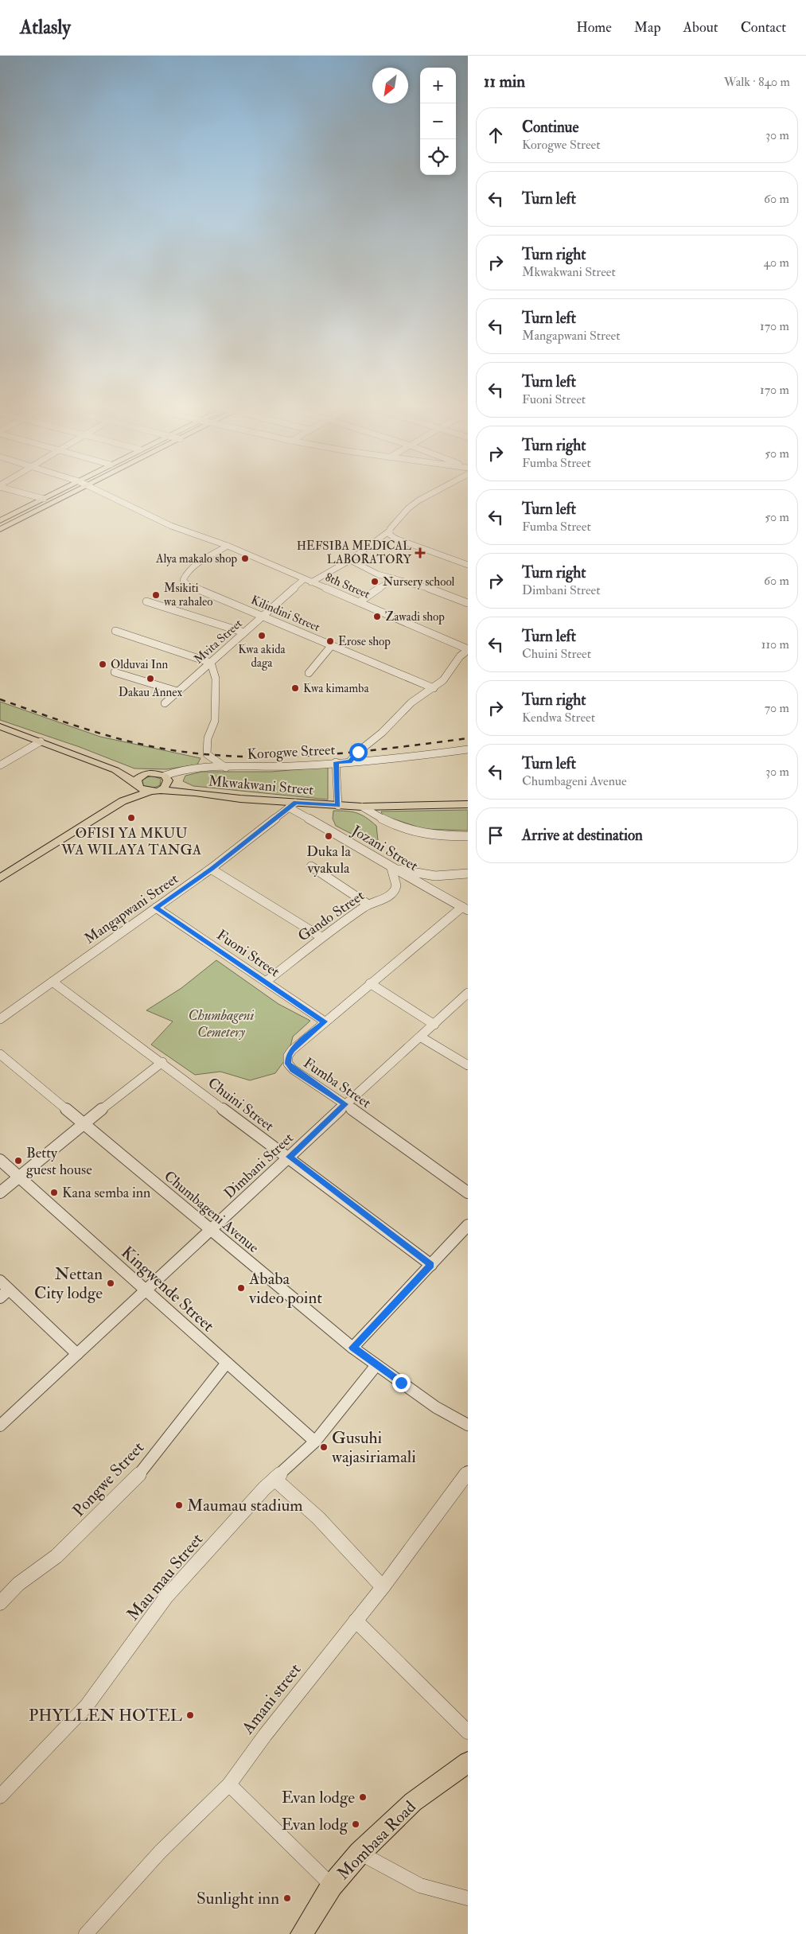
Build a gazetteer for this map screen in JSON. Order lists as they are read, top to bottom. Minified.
{"streets":{"highway":["Mombasa Road"],"main road":["Mkwakwani Street"],"street":["8th Street","Kilindini Street","Mvita Street","Korogwe Street","Jozani Street","Mangapwani Street","Gando Street","Fuoni Street","Fumba Street","Chuini Street","Dimbani Street","Chumbageni Avenue","Kingwende Street","Pongwe Street","Mau mau Street","Amani street"]},"crossings":[["8th Street","Kilindini Street"],["8th Street","Mvita Street"],["Kilindini Street","Mvita Street"],["Mkwakwani Street","Jozani Street"],["Mkwakwani Street","Mangapwani Street"],["Jozani Street","Mangapwani Street"],["Jozani Street","Gando Street"],["Jozani Street","Fumba Street"],["Mangapwani Street","Fuoni Street"],["Mangapwani Street","Chuini Street"],["Gando Street","Fuoni Street"],["Fuoni Street","Fumba Street"],["Fumba Street","Dimbani Street"],["Chuini Street","Dimbani Street"],["Dimbani Street","Chumbageni Avenue"],["Dimbani Street","Kingwende Street"],["Chumbageni Avenue","Mau mau Street"],["Kingwende Street","Pongwe Street"],["Kingwende Street","Mau mau Street"]],"parks":["Chumbageni Cemetery"],"places":{"health":["HEFSIBA MEDICAL LABORATORY"],"other":["Alya makalo shop","Nursery school","Msikiti wa rahaleo","Zawadi shop","Kwa akida daga","Erose shop","Olduvai Inn","Dakau Annex","Kwa kimamba","OFISI YA MKUU WA WILAYA TANGA","Duka la vyakula","Betty guest house","Kana semba inn","Nettan City lodge","Ababa video point","Gusuhi wajasiriamali","Maumau stadium","PHYLLEN HOTEL","Evan lodge","Evan lodg","Sunlight inn"]},"north":"bottom left","page":{"header":"Atlasly","nav":["Home","Map","About","Contact"],"heading":["11 min","Walk · 840 m"],"map_buttons":["+","−"],"list":[["Continue","Korogwe Street","30 m"],["Turn left","60 m"],["Turn right","Mkwakwani Street","40 m"],["Turn left","Mangapwani Street","170 m"],["Turn left","Fuoni Street","170 m"],["Turn right","Fumba Street","50 m"],["Turn left","Fumba Street","50 m"],["Turn right","Dimbani Street","60 m"],["Turn left","Chuini Street","110 m"],["Turn right","Kendwa Street","70 m"],["Turn left","Chumbageni Avenue","30 m"],"Arrive at destination"]}}
